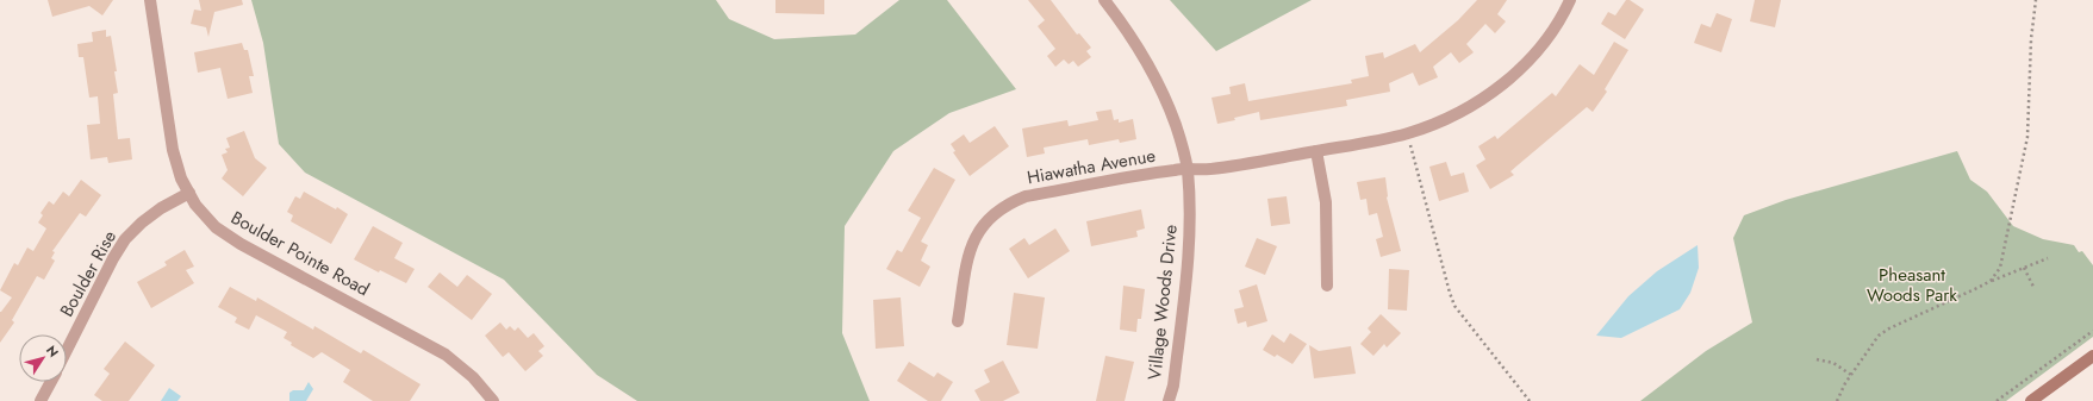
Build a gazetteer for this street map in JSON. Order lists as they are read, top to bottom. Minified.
{"streets":{"street":["Hiawatha Avenue","Boulder Pointe Road","Boulder Rise","Village Woods Drive"]},"crossings":[["Hiawatha Avenue","Village Woods Drive"],["Boulder Pointe Road","Boulder Rise"]],"parks":["Pheasant Woods Park"],"north":"top right"}
